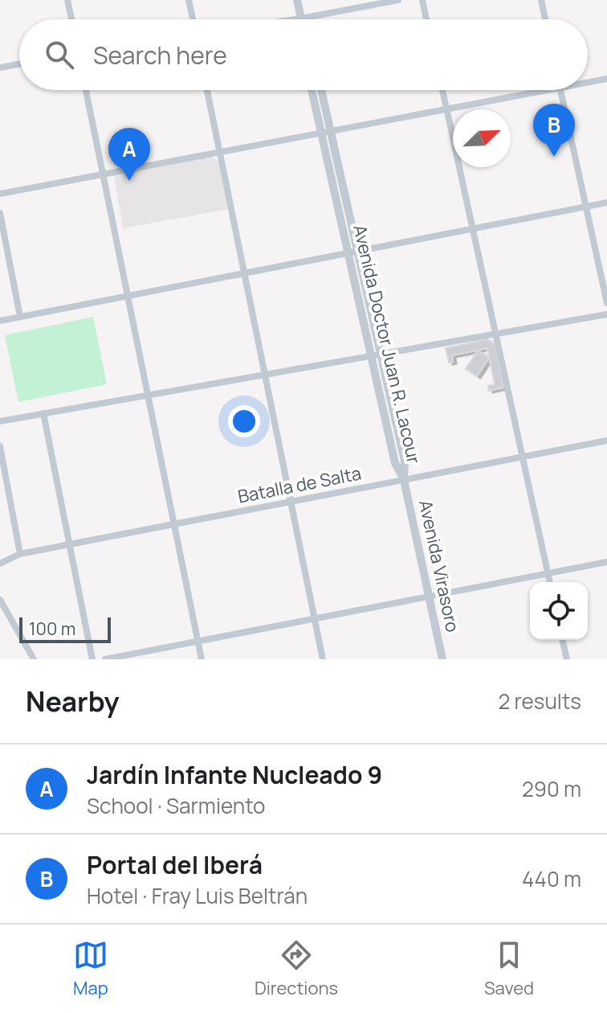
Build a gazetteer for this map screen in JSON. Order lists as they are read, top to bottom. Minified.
{"streets":{"street":["Avenida Doctor Juan R. Lacour","Batalla de Salta","Avenida Virasoro"]},"crossings":[["Avenida Doctor Juan R. Lacour","Batalla de Salta"],["Avenida Doctor Juan R. Lacour","Avenida Virasoro"],["Batalla de Salta","Avenida Virasoro"]],"scale_bar":"100 m","north":"top right","page":{"search":"Search here","pins":["B","A"],"scale":"100 m","heading":["Nearby","2 results"],"list":[{"mark":"A","name":"Jardín Infante Nucleado 9","note":"School · Sarmiento","value":"290 m"},{"mark":"B","name":"Portal del Iberá","note":"Hotel · Fray Luis Beltrán","value":"440 m"}],"nav":["Map","Directions","Saved"]}}
